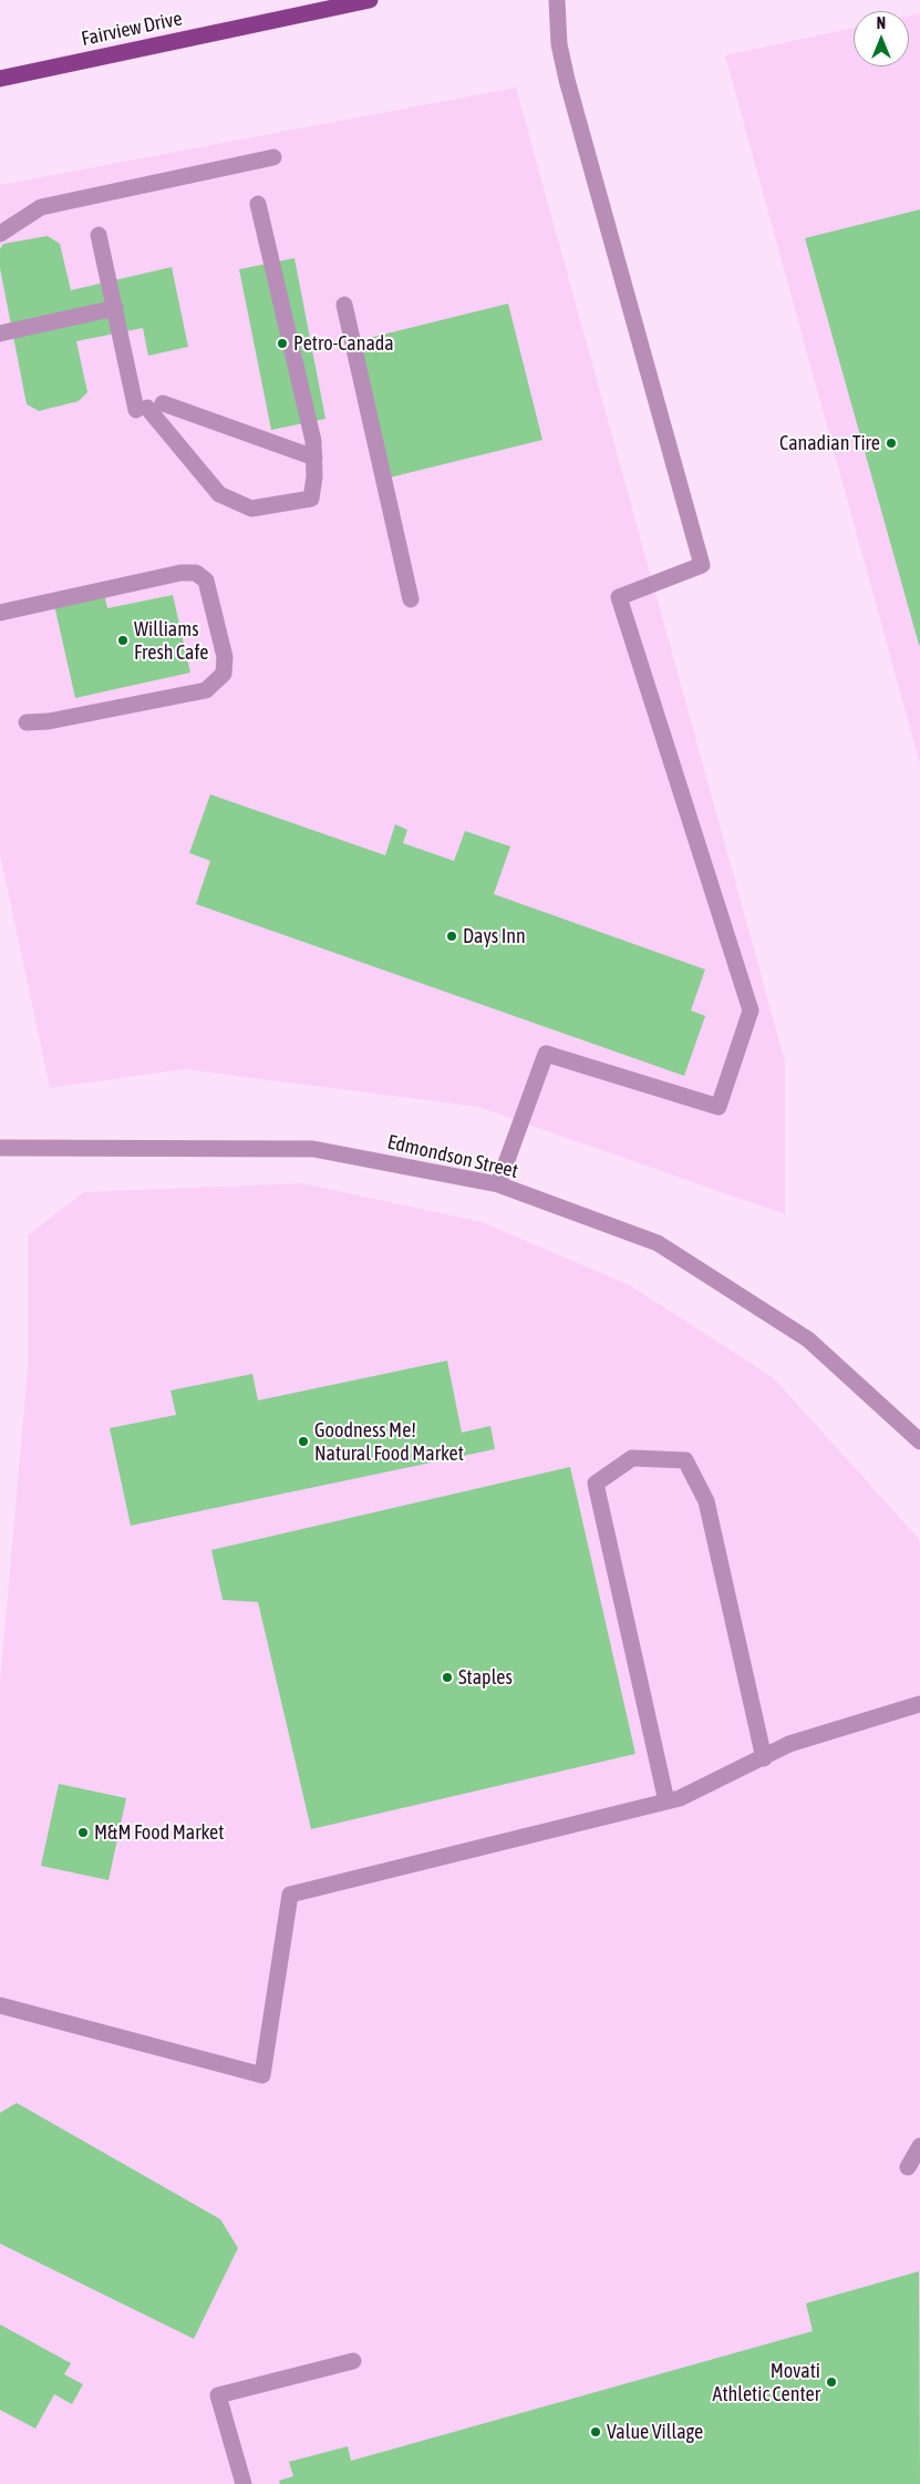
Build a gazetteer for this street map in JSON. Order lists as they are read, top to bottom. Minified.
{"streets":{"main road":["Fairview Drive"],"street":["Edmondson Street"]},"places":["Petro-Canada","Canadian Tire","Williams Fresh Cafe","Days Inn","Goodness Me! Natural Food Market","Staples","M&M Food Market","Movati Athletic Center","Value Village"],"north":"top"}
